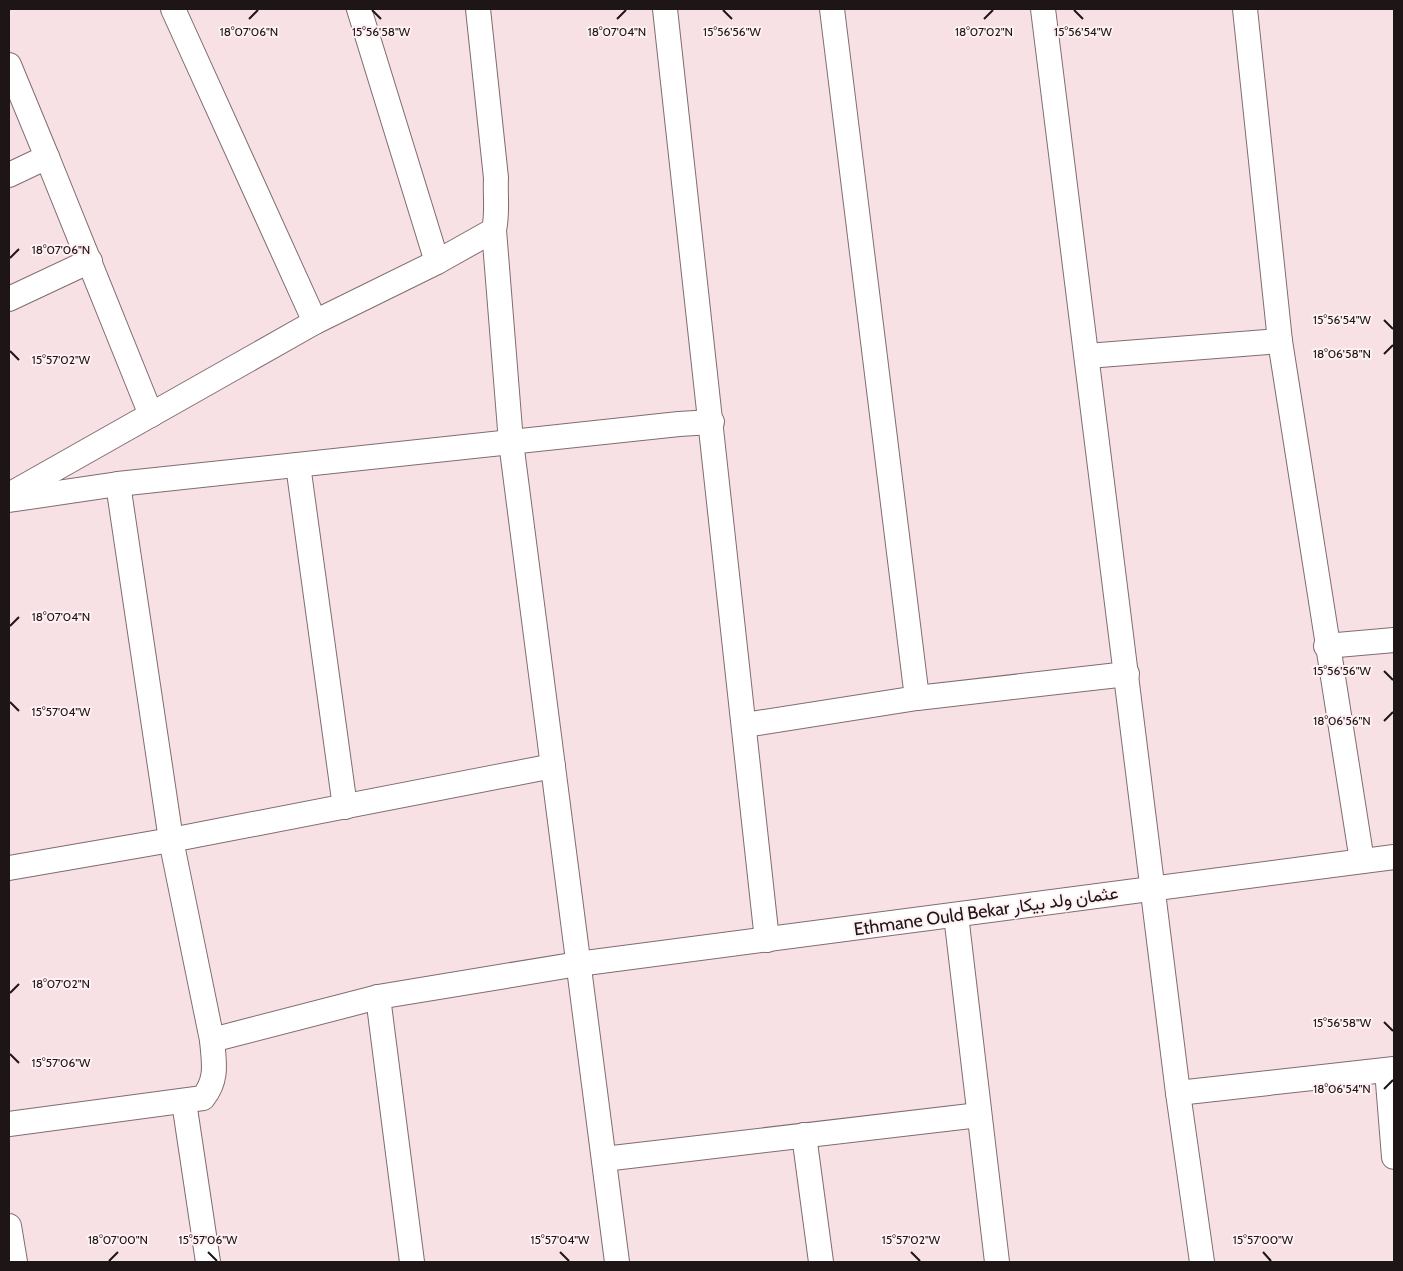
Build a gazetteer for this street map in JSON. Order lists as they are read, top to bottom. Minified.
{"streets":{"street":["Ethmane Ould Bekar عثمان ولد بيكار"]},"coordinates":["15°56'58\"W","15°56'54\"W","18°07'06\"N","18°07'04\"N","15°56'56\"W","18°07'02\"N","18°06'58\"N","15°57'02\"W","15°57'04\"W","18°06'56\"N","15°57'06\"W","18°06'54\"N","18°07'00\"N","15°57'00\"W"]}
